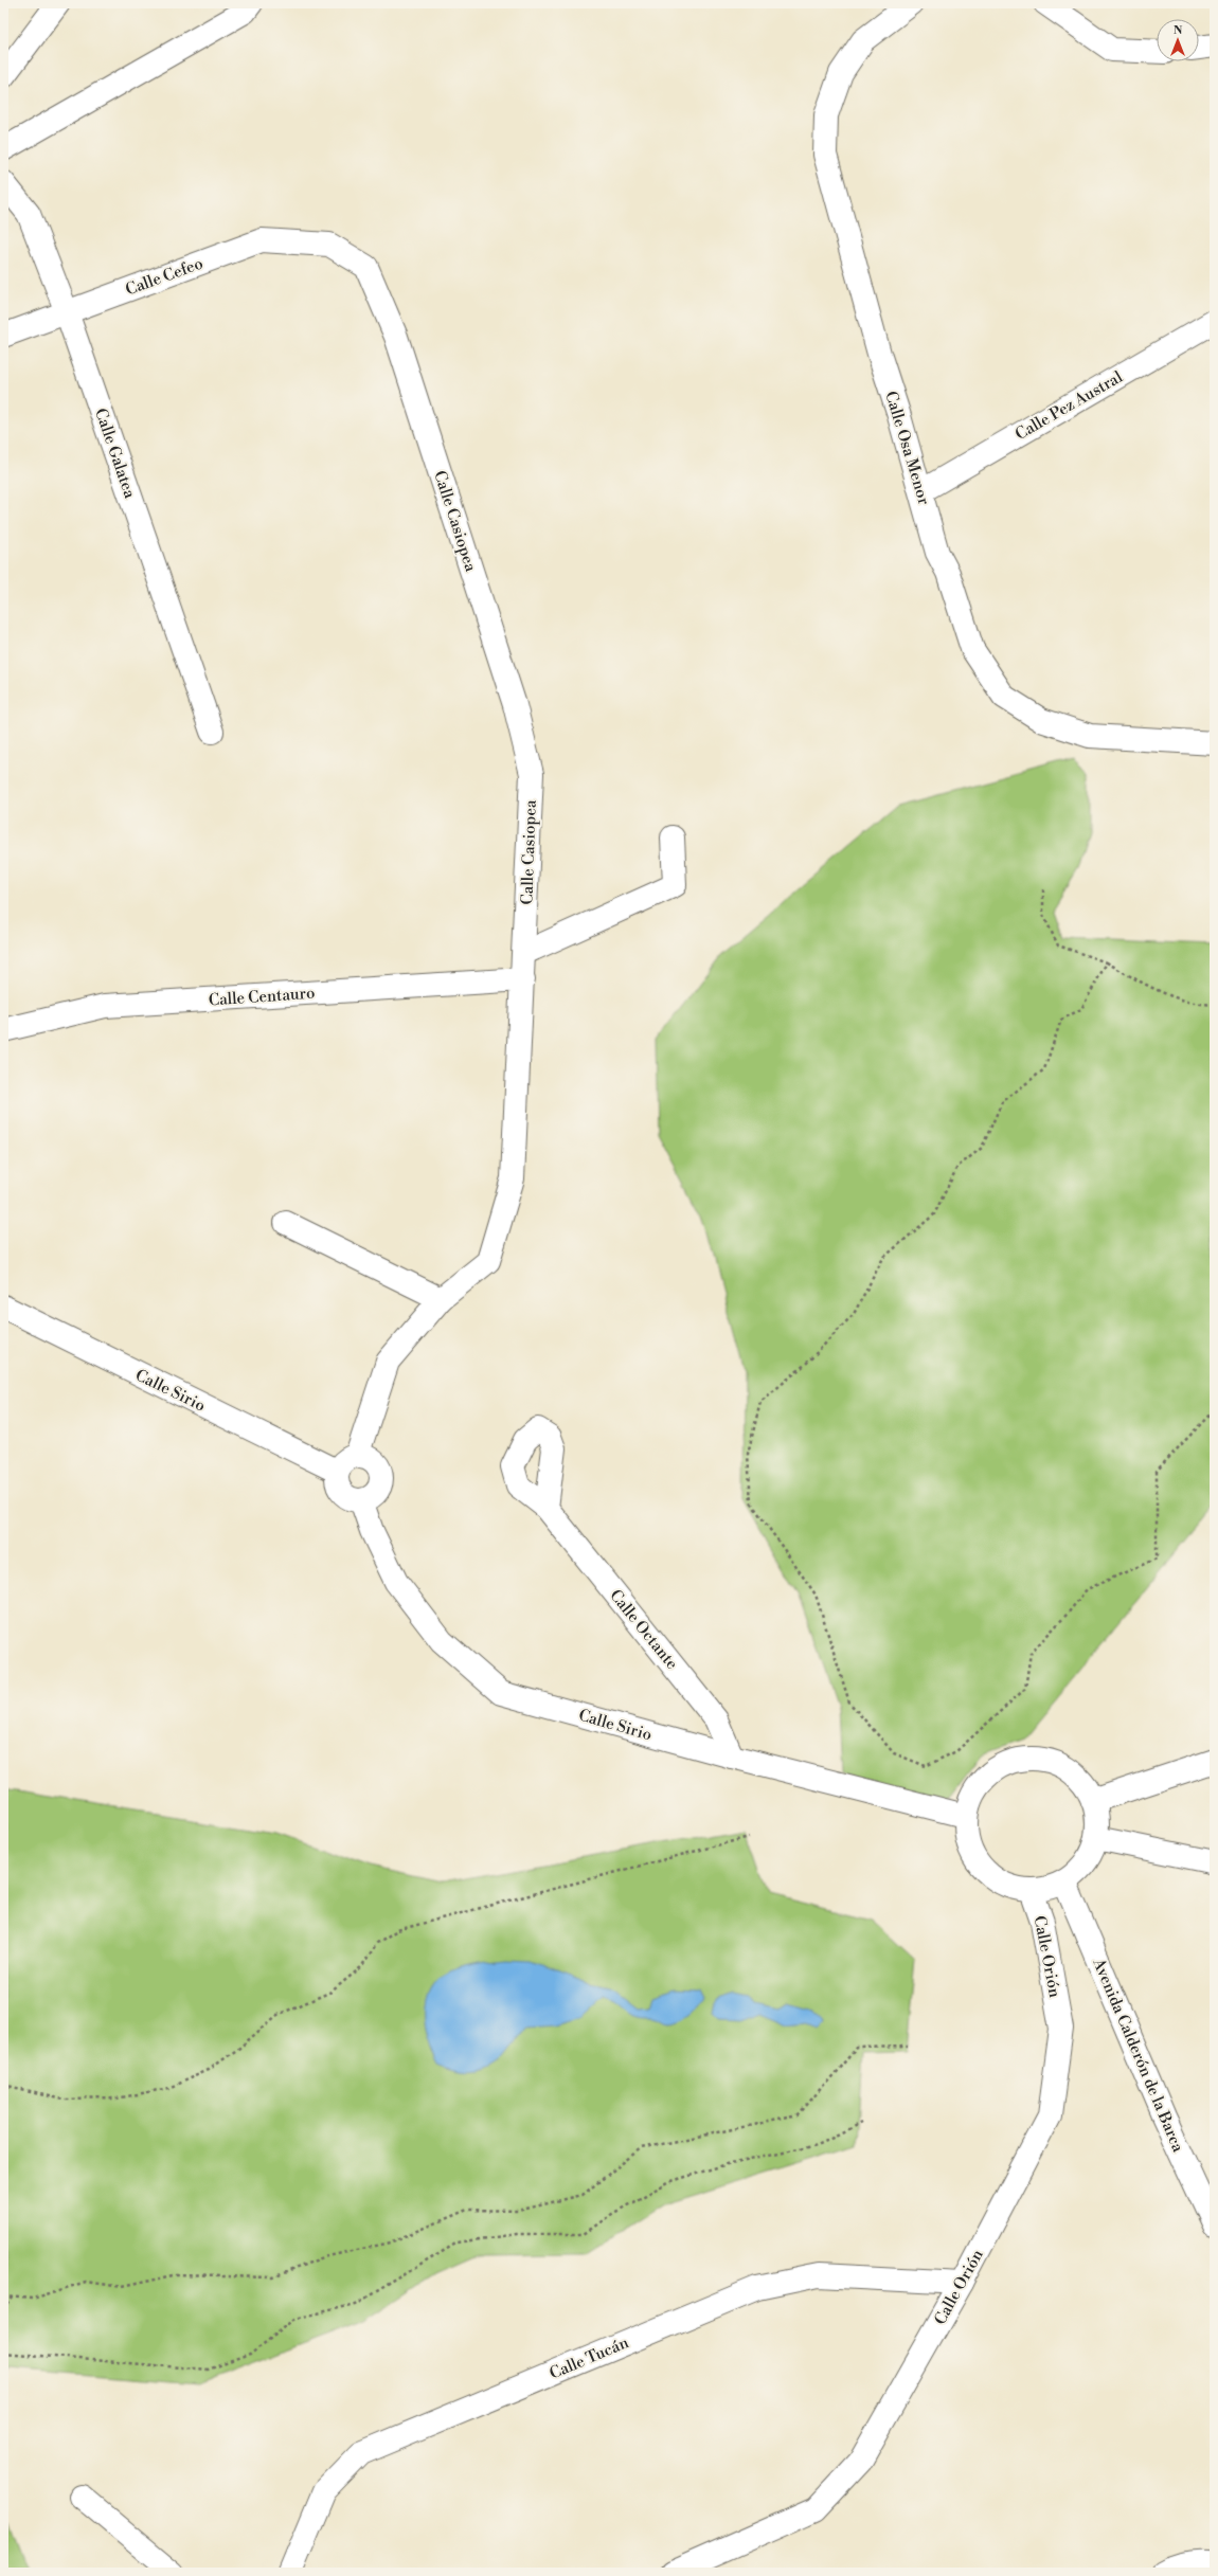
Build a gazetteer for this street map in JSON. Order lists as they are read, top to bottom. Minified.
{"streets":{"street":["Calle Cefeo","Calle Pez Austral","Calle Osa Menor","Calle Galatea","Calle Casiopea","Calle Centauro","Calle Sirio","Calle Octante","Calle Orión","Avenida Calderón de la Barca","Calle Tucán"]},"crossings":[["Calle Cefeo","Calle Galatea"],["Calle Cefeo","Calle Casiopea"],["Calle Pez Austral","Calle Osa Menor"],["Calle Casiopea","Calle Centauro"],["Calle Casiopea","Calle Sirio"],["Calle Sirio","Calle Octante"],["Calle Sirio","Calle Orión"],["Calle Sirio","Avenida Calderón de la Barca"],["Calle Orión","Avenida Calderón de la Barca"],["Calle Orión","Calle Tucán"]],"north":"top"}
